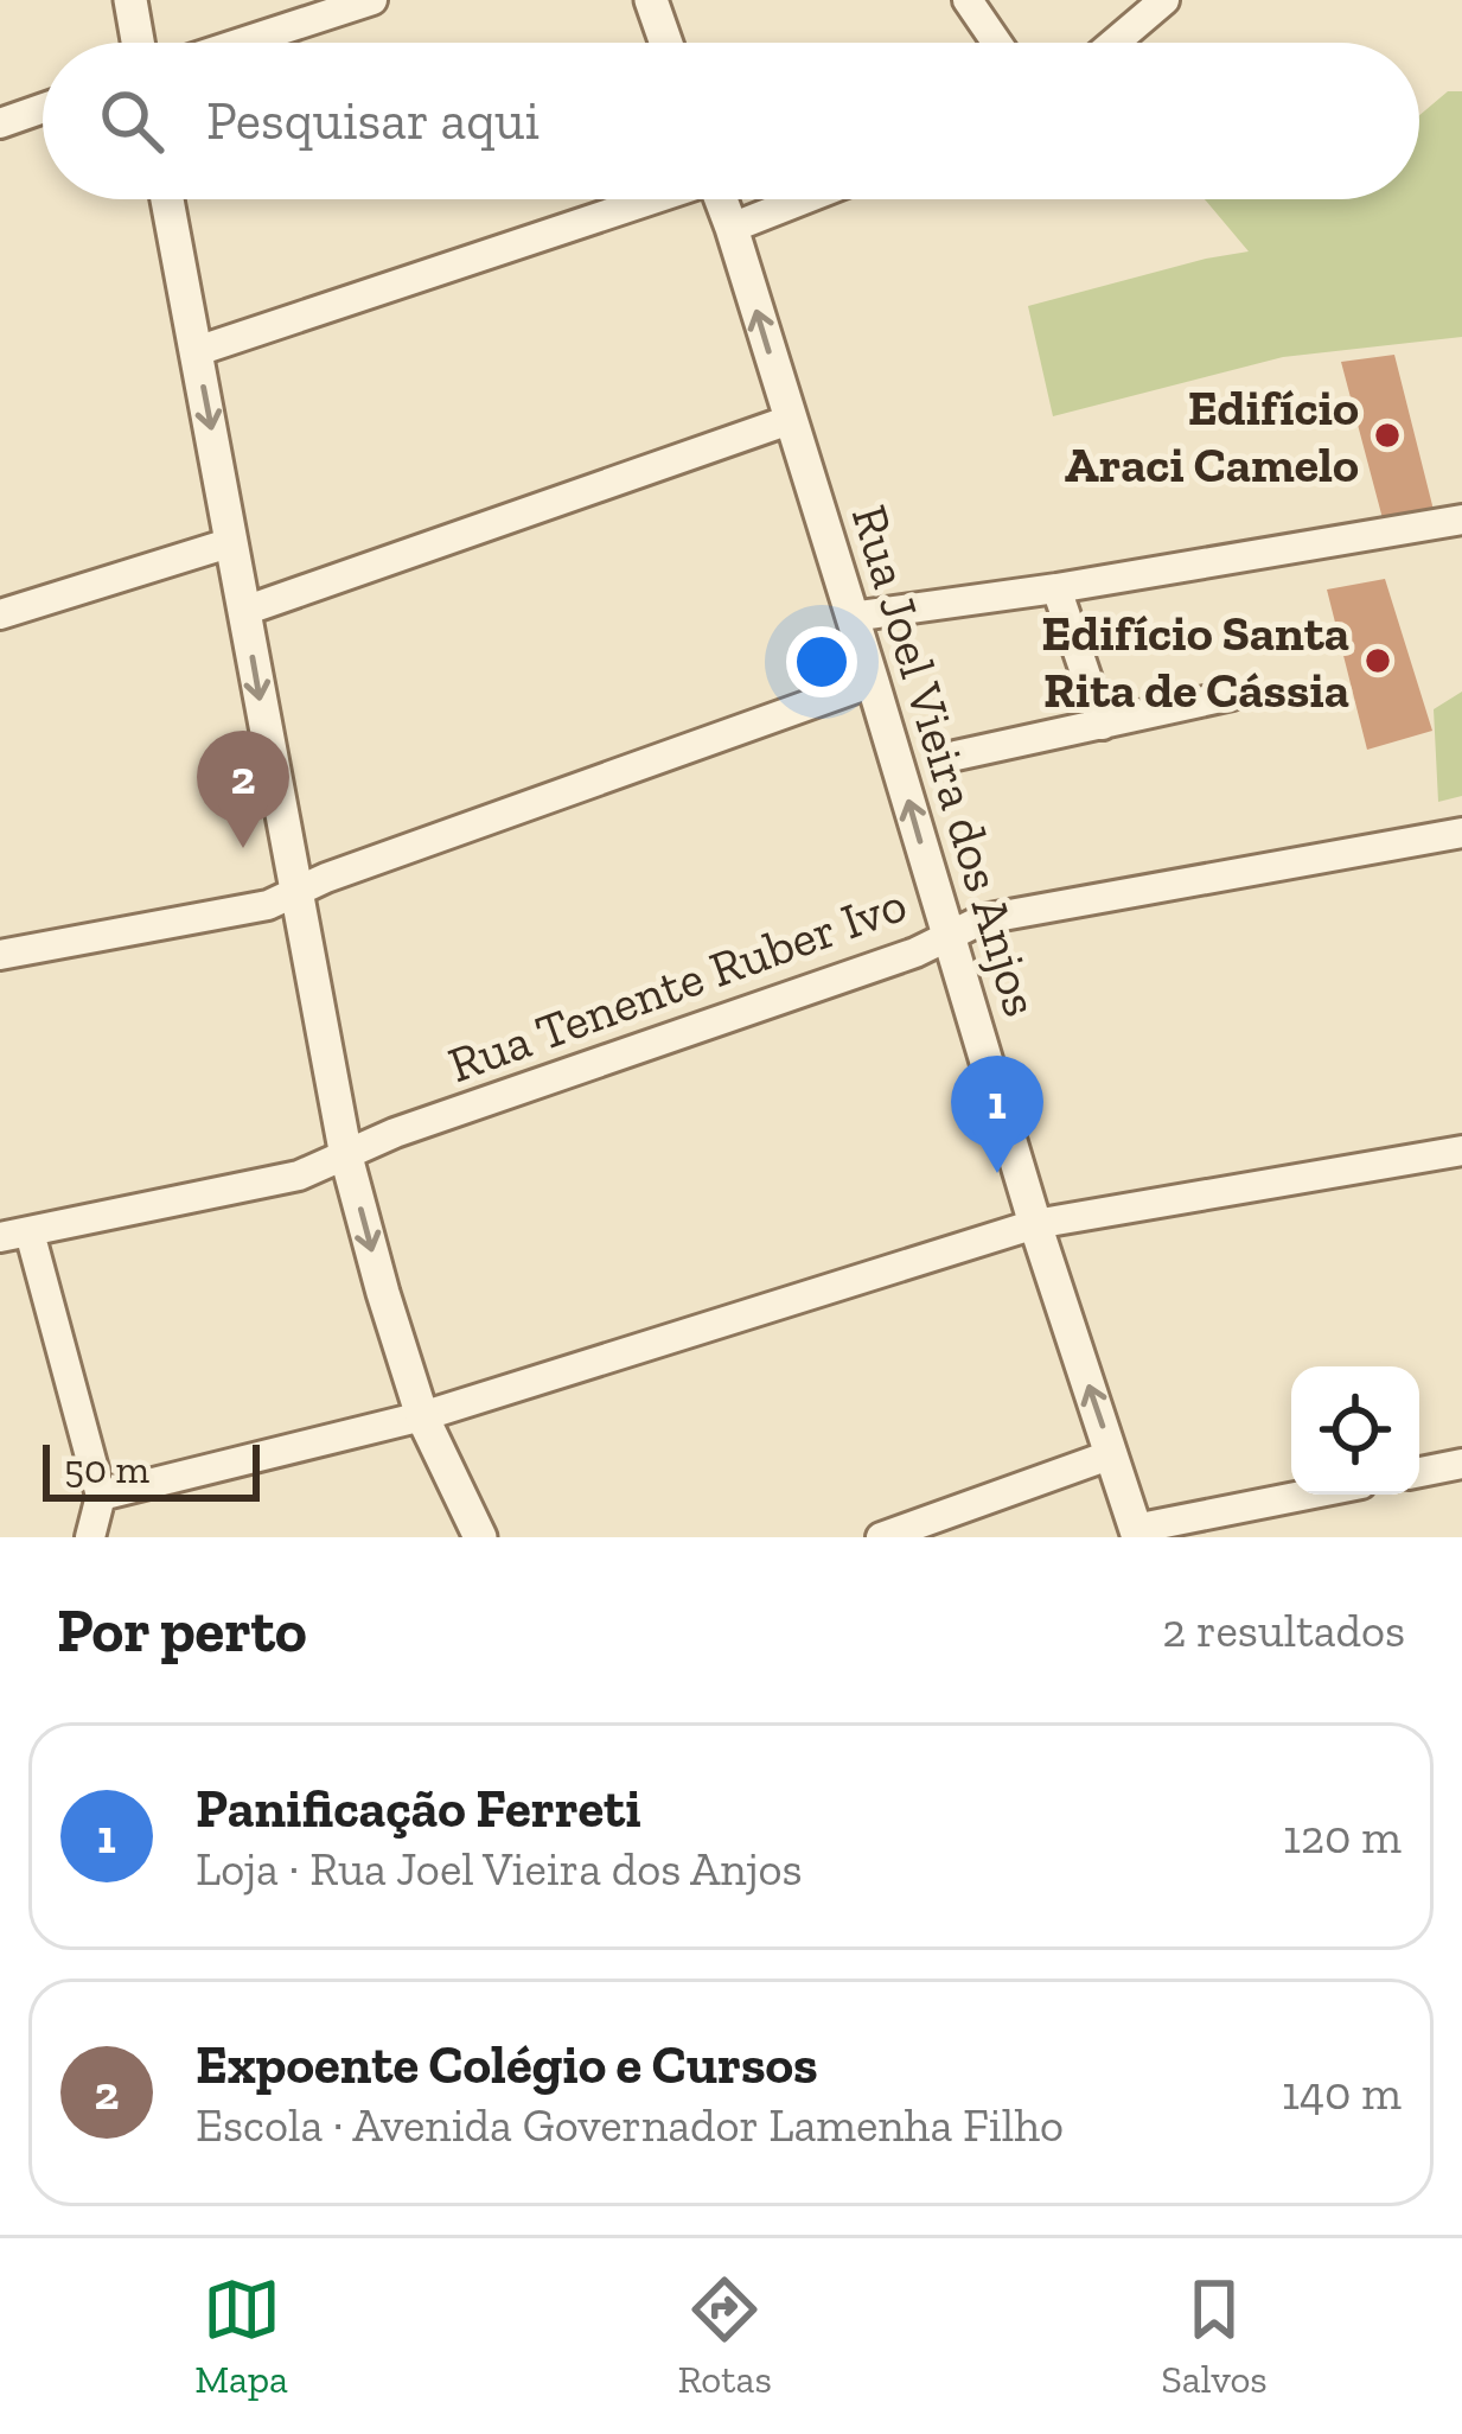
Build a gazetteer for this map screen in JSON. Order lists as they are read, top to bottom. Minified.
{"streets":{"street":["Rua Joel Vieira dos Anjos","Rua Tenente Ruber Ivo"]},"crossings":[["Rua Joel Vieira dos Anjos","Rua Tenente Ruber Ivo"]],"one_way":["Rua Joel Vieira dos Anjos"],"places":["Edifício Araci Camelo","Edifício Santa Rita de Cássia"],"scale_bar":"50 m","page":{"search":"Pesquisar aqui","pins":["2","1"],"scale":"50 m","heading":["Por perto","2 resultados"],"list":[{"mark":"1","name":"Panificação Ferreti","note":"Loja · Rua Joel Vieira dos Anjos","value":"120 m"},{"mark":"2","name":"Expoente Colégio e Cursos","note":"Escola · Avenida Governador Lamenha Filho","value":"140 m"}],"nav":["Mapa","Rotas","Salvos"]}}
